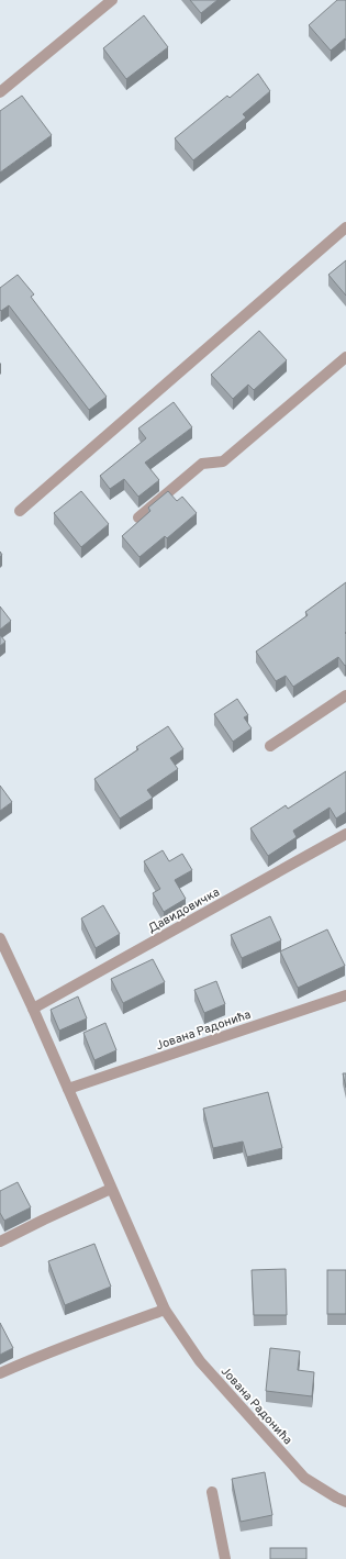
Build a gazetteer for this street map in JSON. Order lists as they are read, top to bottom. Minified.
{"streets":{"street":["Давидовичка","Јована Радонића"]},"crossings":[["Давидовичка","Јована Радонића"]]}
